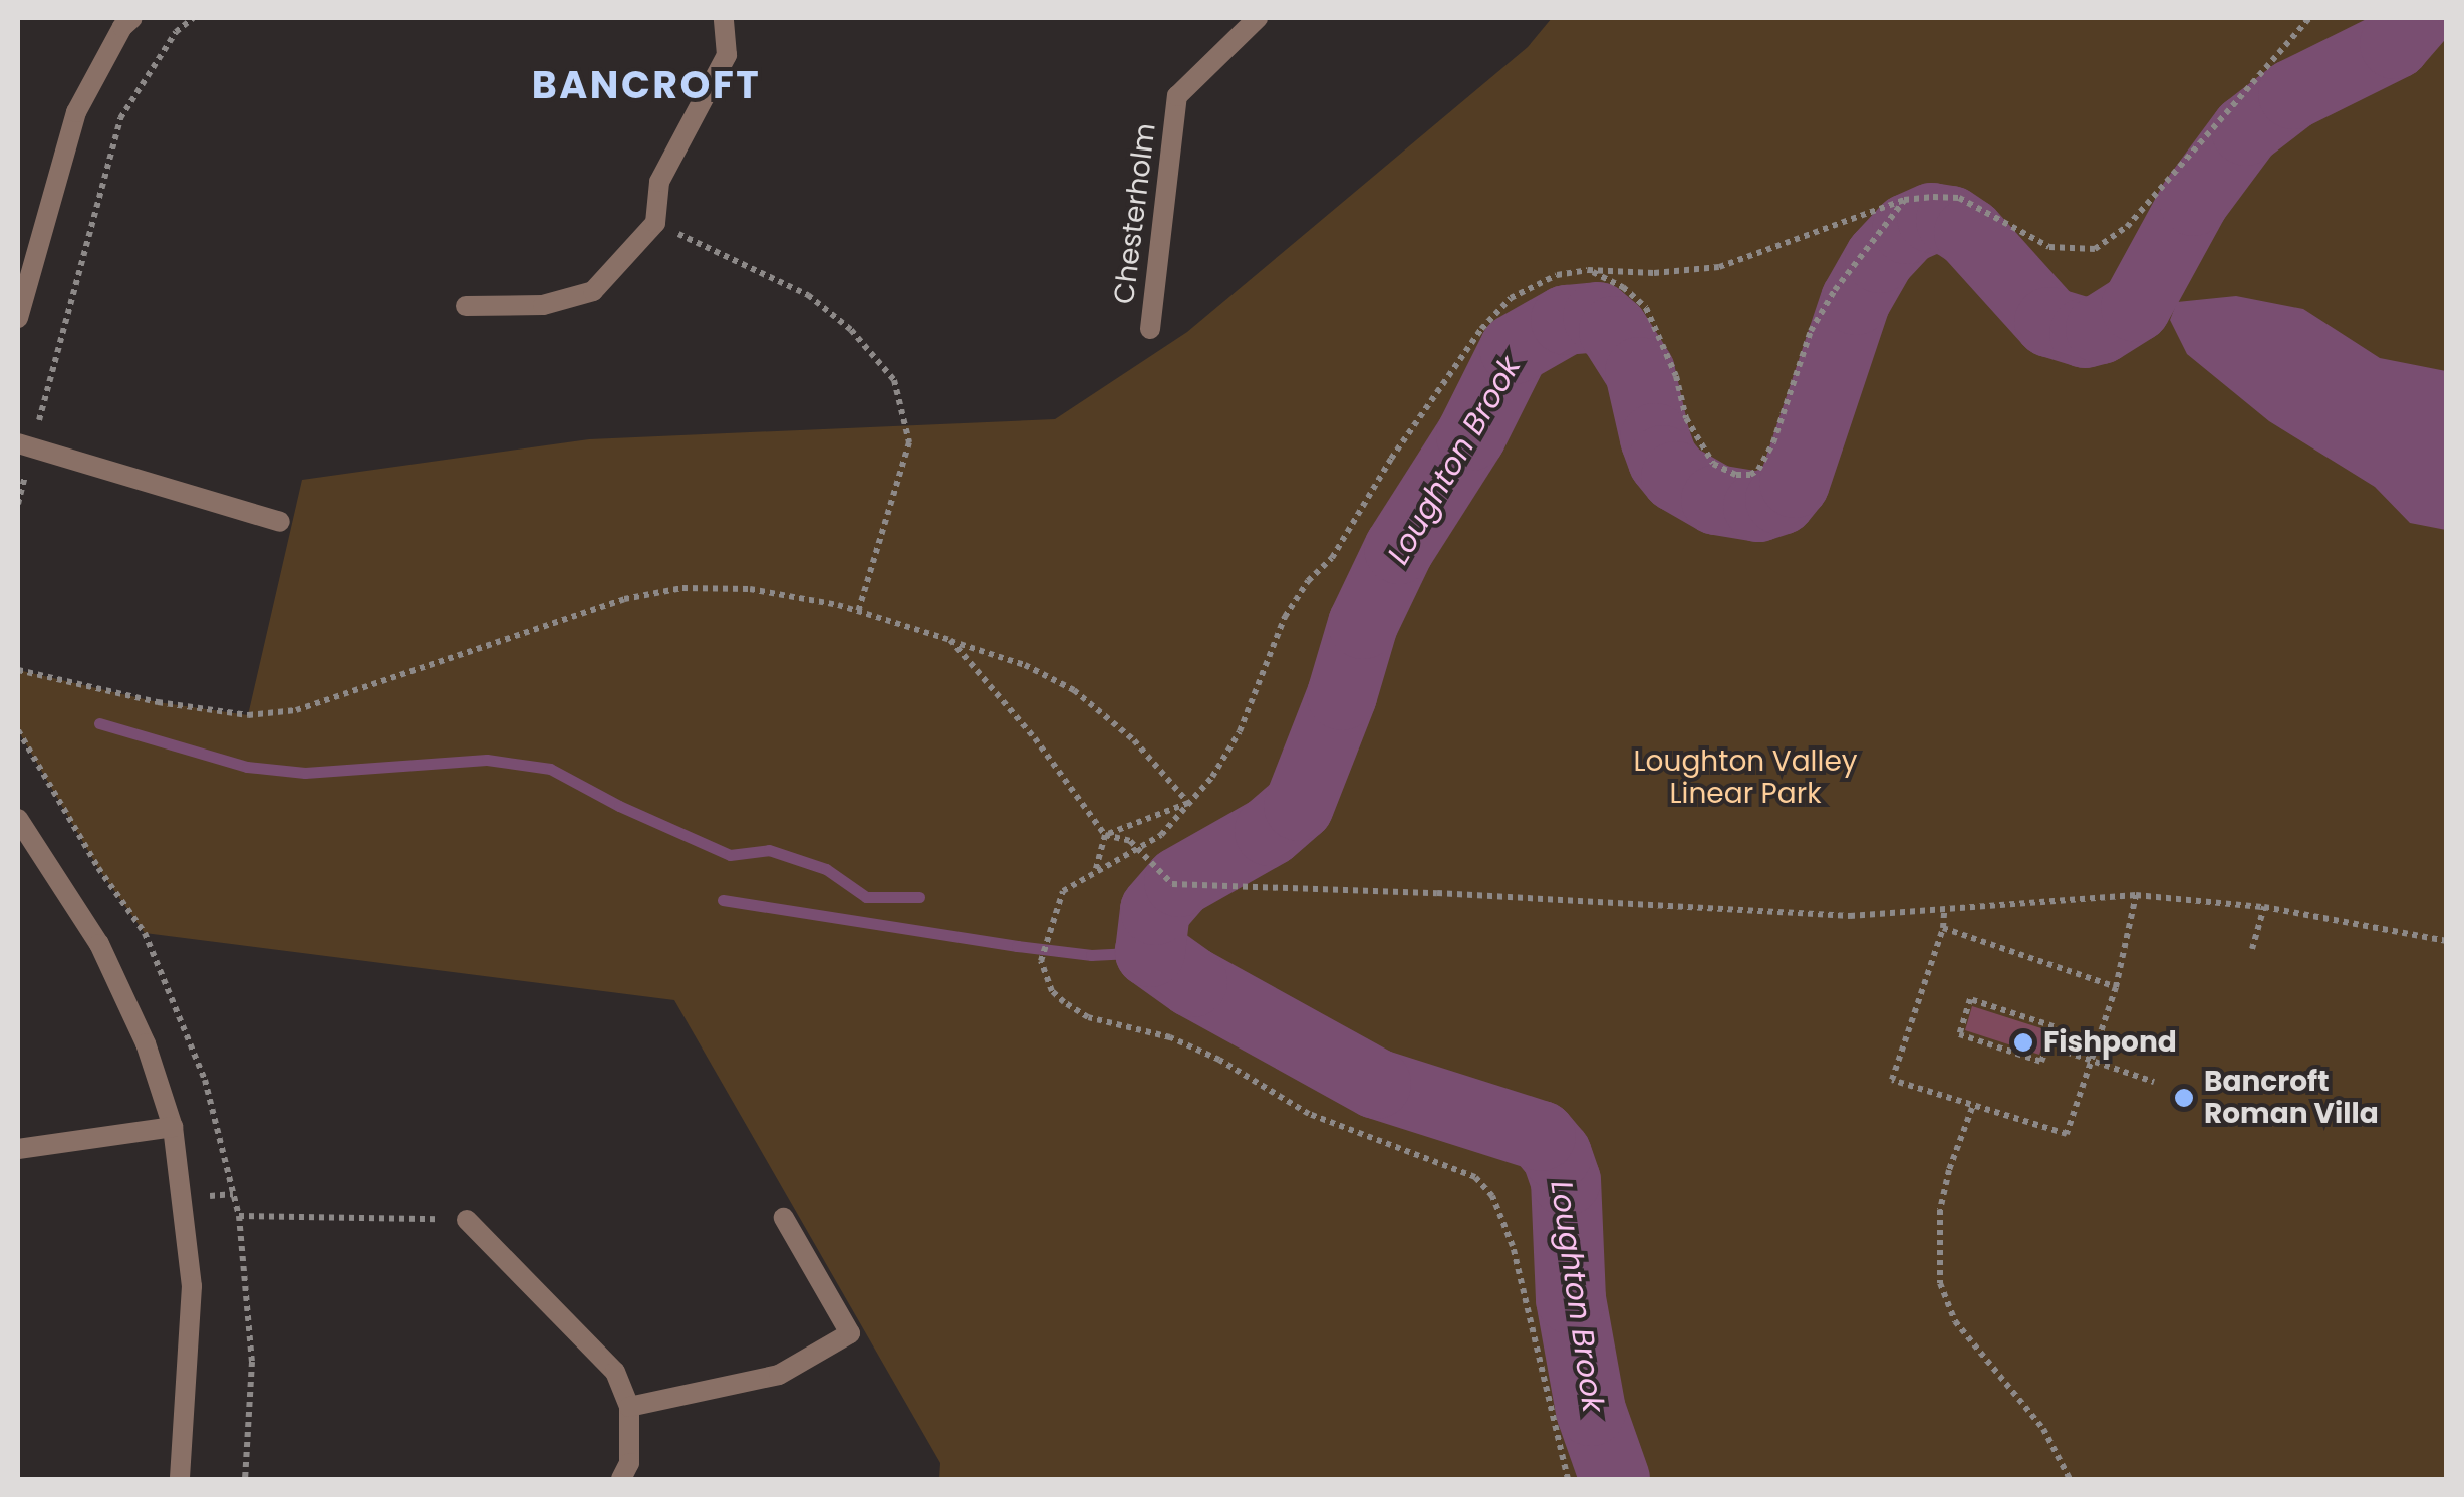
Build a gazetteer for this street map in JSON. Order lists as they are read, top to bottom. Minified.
{"streets":{"street":["Chesterholm"]},"districts":["BANCROFT"],"water":["Loughton Brook"],"parks":["Loughton Valley Linear Park"],"places":["Fishpond","Bancroft Roman Villa"]}
